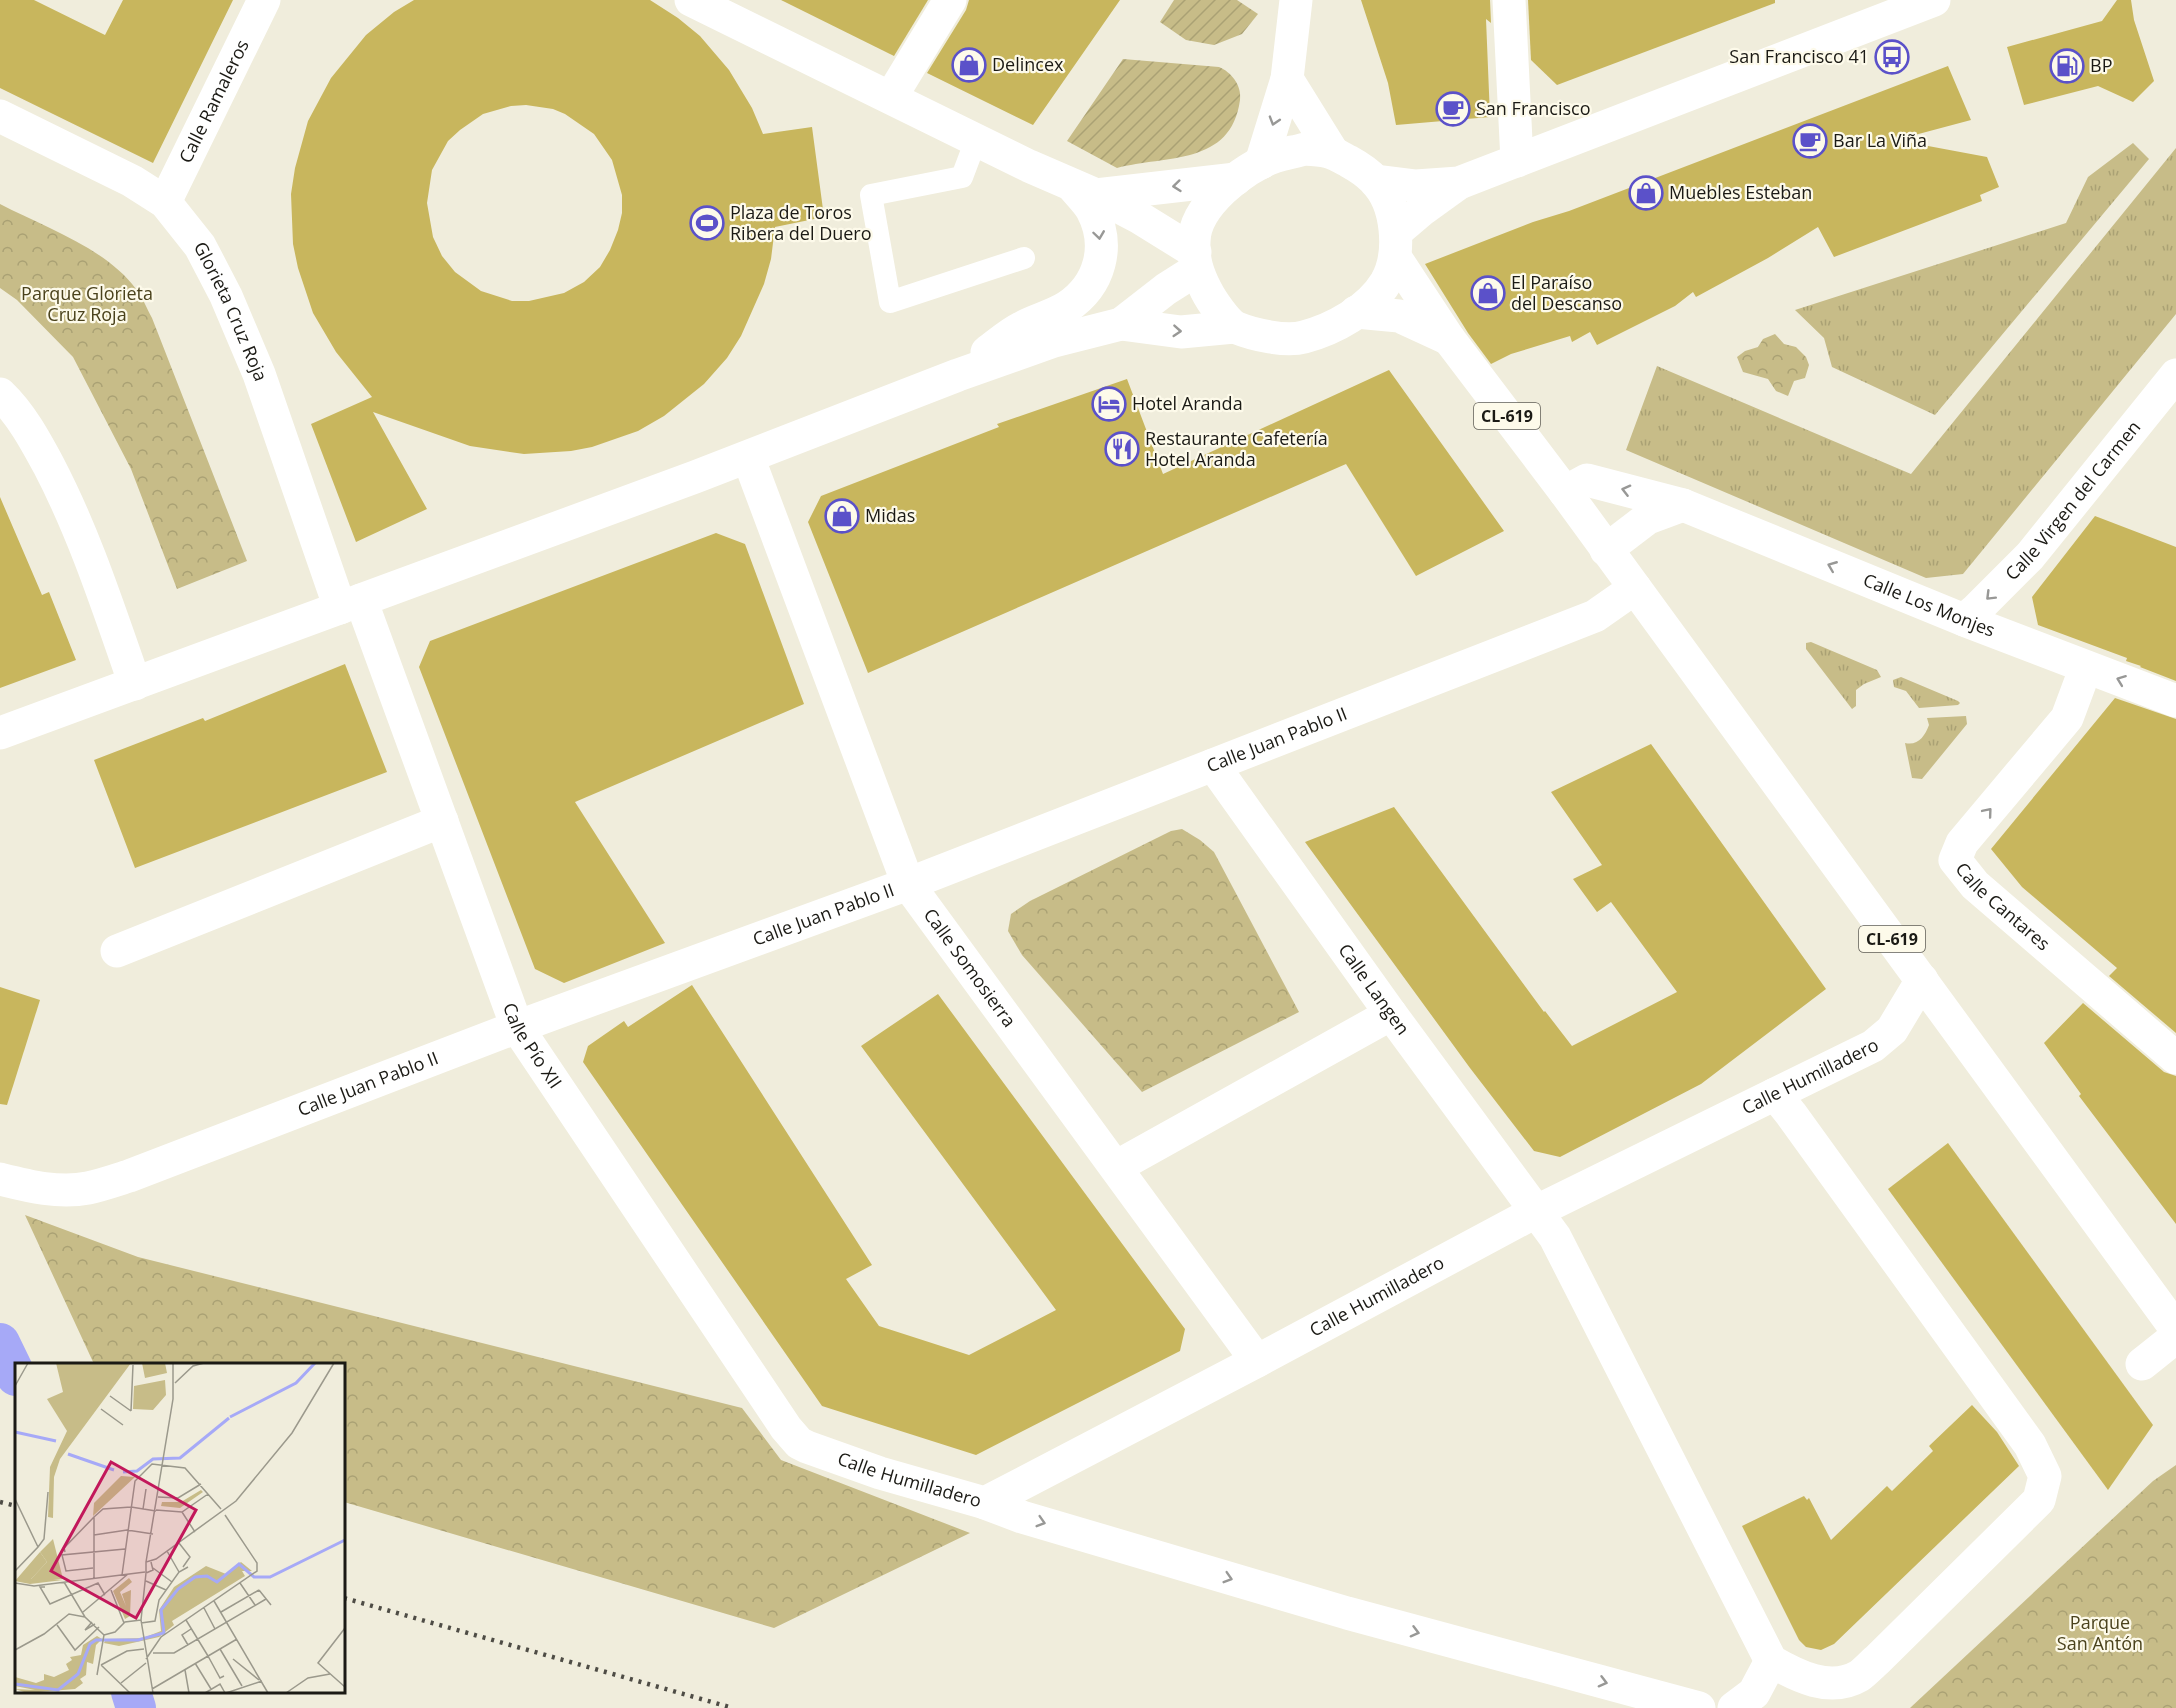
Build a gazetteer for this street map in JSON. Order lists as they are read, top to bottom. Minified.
{"streets":{"street":["Calle Ramaleros","Glorieta Cruz Roja","CL-619","Calle Virgen del Carmen","Calle Los Monjes","Calle Juan Pablo II","Calle Cantares","Calle Somosierra","Calle Langen","Calle Pío XII","Calle Humilladero"]},"crossings":[["Calle Ramaleros","Glorieta Cruz Roja"],["Glorieta Cruz Roja","Calle Pío XII"],["CL-619","Calle Los Monjes"],["CL-619","Calle Juan Pablo II"],["CL-619","Calle Humilladero"],["Calle Virgen del Carmen","Calle Los Monjes"],["Calle Los Monjes","Calle Cantares"],["Calle Juan Pablo II","Calle Somosierra"],["Calle Juan Pablo II","Calle Langen"],["Calle Juan Pablo II","Calle Pío XII"],["Calle Somosierra","Calle Humilladero"],["Calle Langen","Calle Humilladero"],["Calle Pío XII","Calle Humilladero"]],"one_way":["Calle Virgen del Carmen","Calle Los Monjes"],"parks":["Parque Glorieta Cruz Roja","Parque San Antón"],"places":{"bus stop":["San Francisco 41"],"shop":["Delincex","Muebles Esteban","El Paraíso del Descanso","Midas"],"fuel station":["BP"],"cafe":["San Francisco","Bar La Viña"],"sports":["Plaza de Toros Ribera del Duero"],"hotel":["Hotel Aranda"],"restaurant":["Restaurante Cafetería Hotel Aranda"]}}
